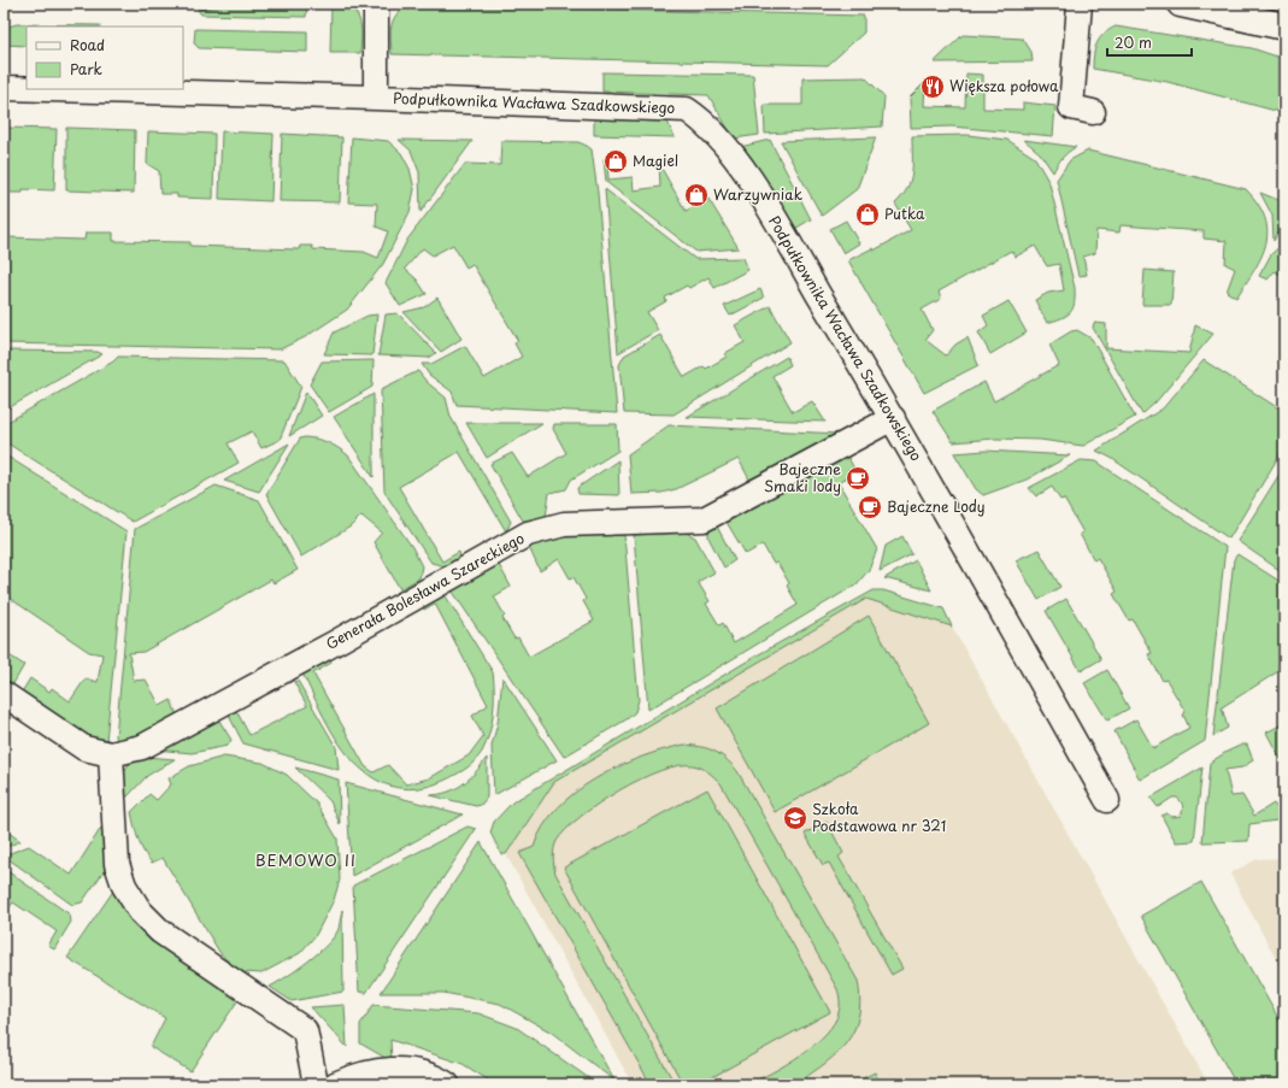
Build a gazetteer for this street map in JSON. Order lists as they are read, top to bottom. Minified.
{"streets":{"street":["Podpułkownika Wacława Szadkowskiego","Generała Bolesława Szareckiego"]},"crossings":[["Podpułkownika Wacława Szadkowskiego","Generała Bolesława Szareckiego"]],"districts":["BEMOWO II"],"places":{"restaurant":["Większa połowa"],"shop":["Magiel","Warzywniak","Putka"],"cafe":["Bajeczne Smaki lody","Bajeczne Lody"],"school or university":["Szkoła Podstawowa nr 321"]},"legend":["Road","Park"],"scale_bar":"20 m"}
